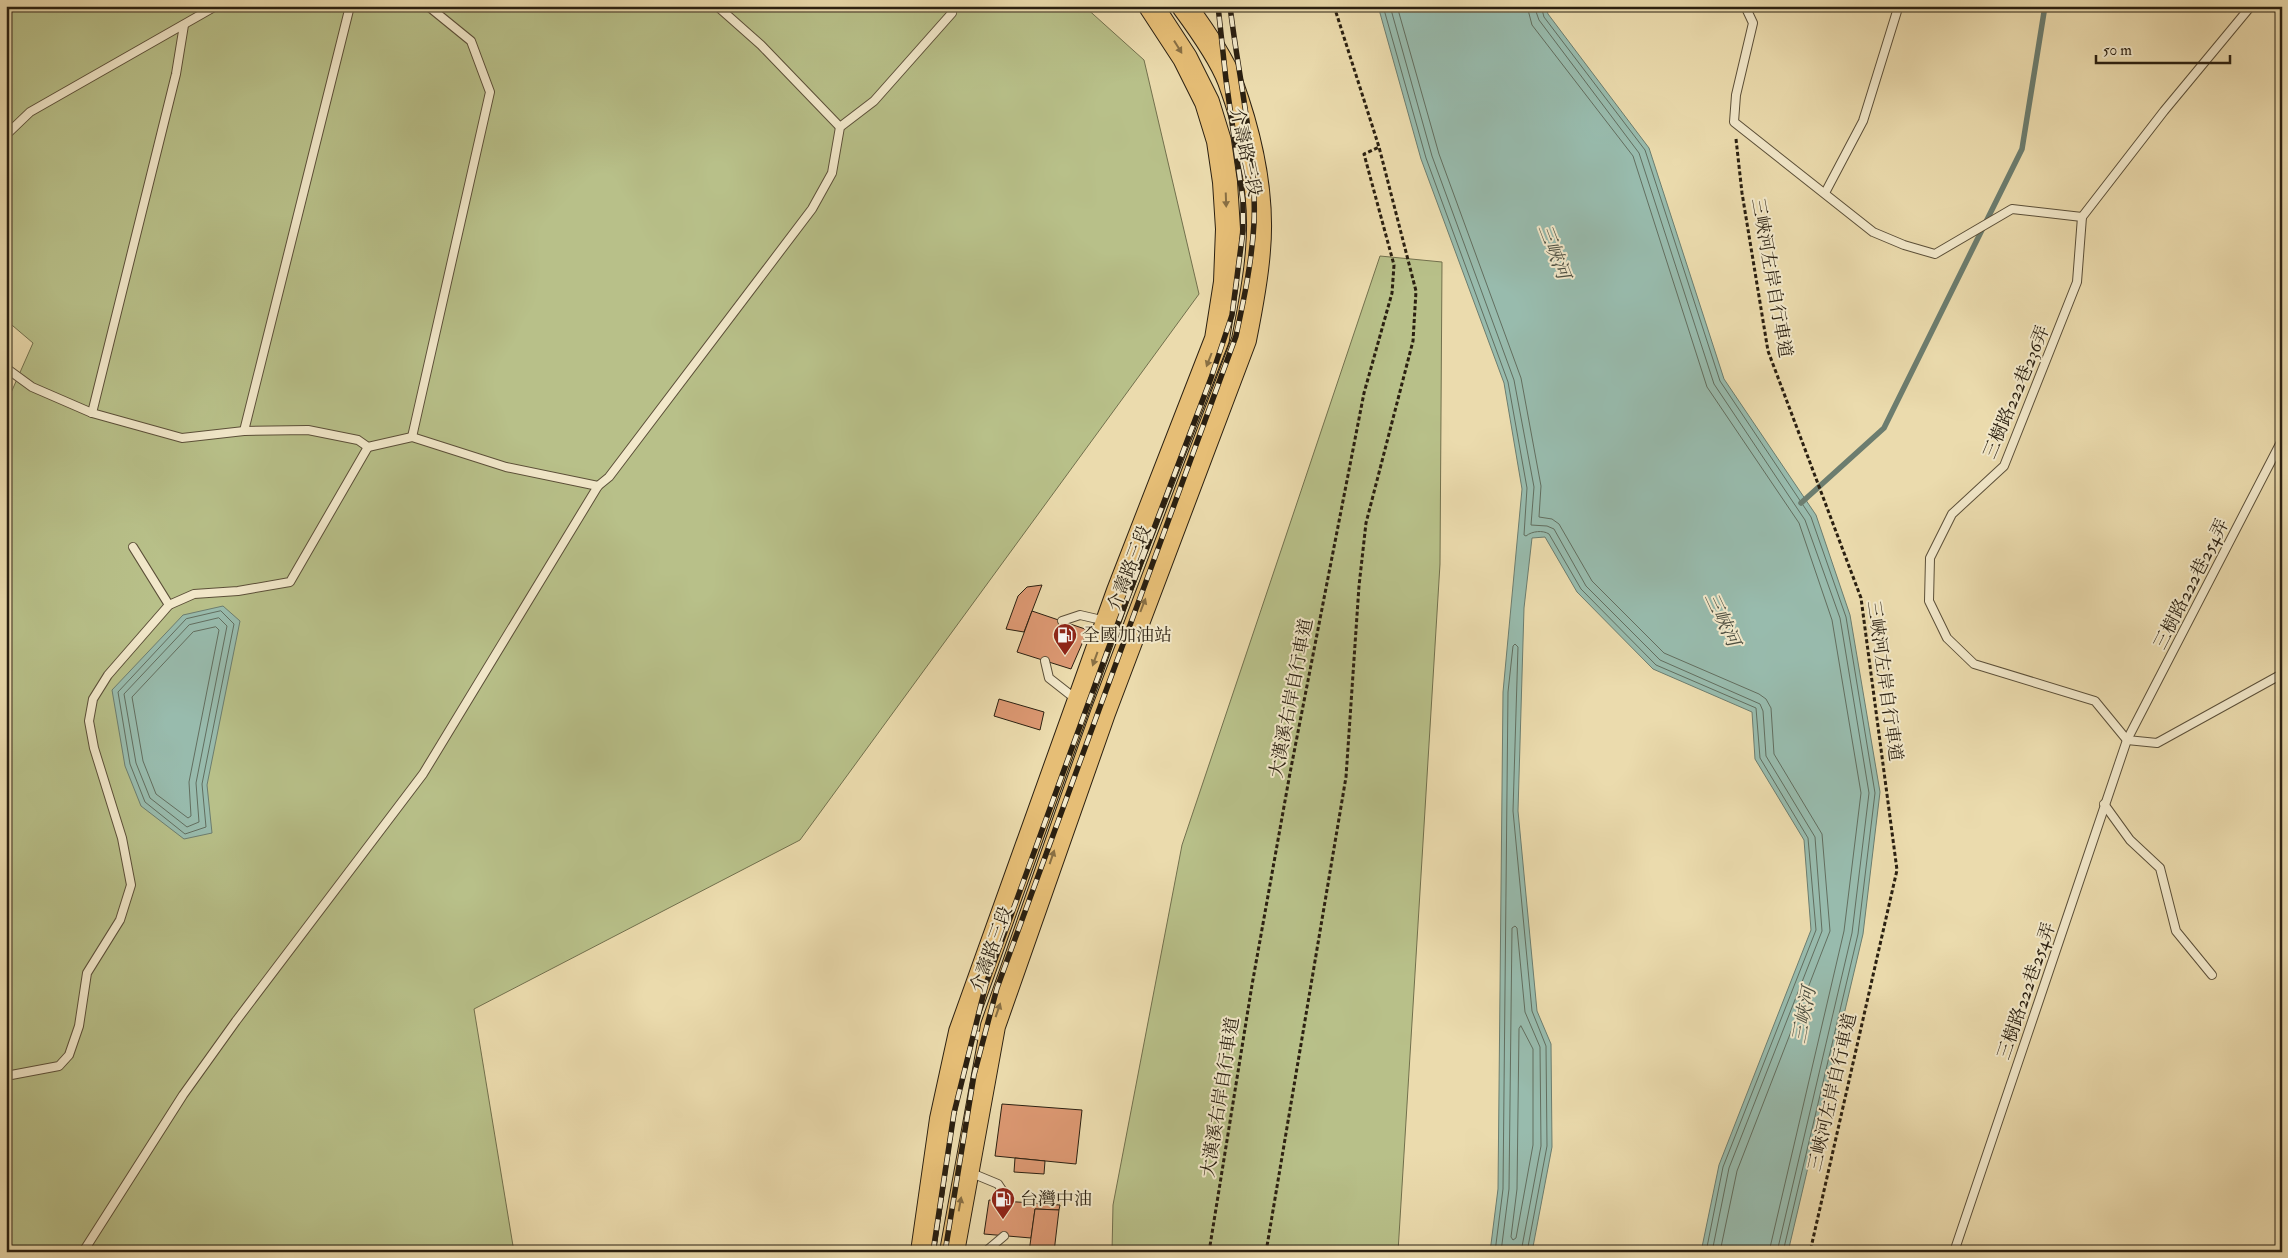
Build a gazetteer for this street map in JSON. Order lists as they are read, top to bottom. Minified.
{"streets":{"main road":["介壽路三段"],"lane":["三樹路222巷236弄","三樹路222巷254弄"],"path":["三峽河左岸自行車道","大漢溪右岸自行車道"]},"crossings":[["三樹路222巷236弄","三樹路222巷254弄"]],"water":["三峽河"],"places":{"fuel station":["全國加油站","台灣中油"]},"scale_bar":"50 m"}
